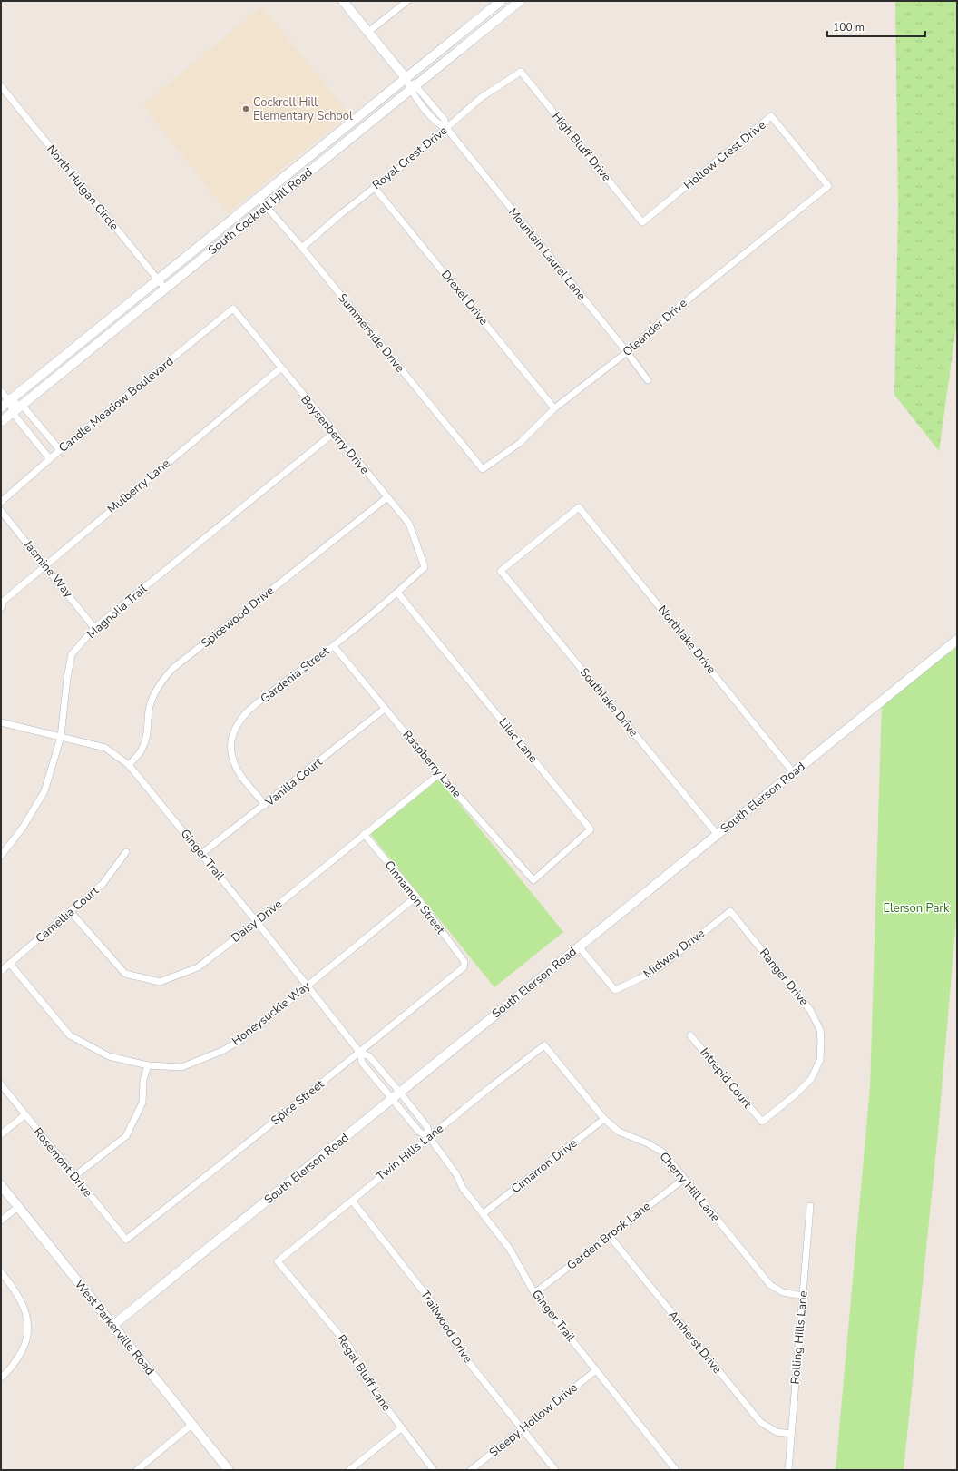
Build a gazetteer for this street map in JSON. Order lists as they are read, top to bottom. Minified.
{"streets":{"main road":["South Cockrell Hill Road","Mountain Laurel Lane","South Elerson Road","West Parkerville Road"],"street":["High Bluff Drive","Hollow Crest Drive","Royal Crest Drive","North Hulgan Circle","Drexel Drive","Oleander Drive","Summerside Drive","Candle Meadow Boulevard","Boysenberry Drive","Mulberry Lane","Jasmine Way","Magnolia Trail","Spicewood Drive","Northlake Drive","Gardenia Street","Southlake Drive","Lilac Lane","Raspberry Lane","Vanilla Court","Ginger Trail","Cinnamon Street","Camellia Court","Daisy Drive","Midway Drive","Ranger Drive","Honeysuckle Way","Intrepid Court","Spice Street","Twin Hills Lane","Rosemont Drive","Cimarron Drive","Cherry Hill Lane","Garden Brook Lane","Trailwood Drive","Rolling Hills Lane","Amherst Drive","Regal Bluff Lane","Sleepy Hollow Drive"]},"crossings":[["High Bluff Drive","Hollow Crest Drive"],["High Bluff Drive","Royal Crest Drive"],["Hollow Crest Drive","Oleander Drive"],["Royal Crest Drive","Mountain Laurel Lane"],["Royal Crest Drive","Drexel Drive"],["Royal Crest Drive","Summerside Drive"],["North Hulgan Circle","South Cockrell Hill Road"],["South Cockrell Hill Road","Mountain Laurel Lane"],["South Cockrell Hill Road","Summerside Drive"],["Mountain Laurel Lane","Oleander Drive"],["Drexel Drive","Oleander Drive"],["Oleander Drive","Summerside Drive"],["Candle Meadow Boulevard","Boysenberry Drive"],["Boysenberry Drive","Mulberry Lane"],["Boysenberry Drive","Magnolia Trail"],["Boysenberry Drive","Spicewood Drive"],["Boysenberry Drive","Gardenia Street"],["Mulberry Lane","Jasmine Way"],["Jasmine Way","Magnolia Trail"],["Magnolia Trail","Ginger Trail"],["Spicewood Drive","Ginger Trail"],["Northlake Drive","Southlake Drive"],["Northlake Drive","South Elerson Road"],["Gardenia Street","Lilac Lane"],["Gardenia Street","Raspberry Lane"],["Gardenia Street","Vanilla Court"],["Southlake Drive","South Elerson Road"],["Lilac Lane","Raspberry Lane"],["Raspberry Lane","Vanilla Court"],["Raspberry Lane","Daisy Drive"],["Vanilla Court","Ginger Trail"],["South Elerson Road","Ginger Trail"],["South Elerson Road","Midway Drive"],["South Elerson Road","West Parkerville Road"],["Ginger Trail","Daisy Drive"],["Ginger Trail","Honeysuckle Way"],["Ginger Trail","Spice Street"],["Ginger Trail","Twin Hills Lane"],["Ginger Trail","Cimarron Drive"],["Ginger Trail","Garden Brook Lane"],["Ginger Trail","Sleepy Hollow Drive"],["Cinnamon Street","Daisy Drive"],["Cinnamon Street","Honeysuckle Way"],["Cinnamon Street","Spice Street"],["Camellia Court","Daisy Drive"],["Camellia Court","Honeysuckle Way"],["Midway Drive","Ranger Drive"],["Ranger Drive","Intrepid Court"],["Spice Street","Rosemont Drive"],["Twin Hills Lane","Cherry Hill Lane"],["Twin Hills Lane","Trailwood Drive"],["Twin Hills Lane","Regal Bluff Lane"],["Cimarron Drive","Cherry Hill Lane"],["Cherry Hill Lane","Garden Brook Lane"],["Cherry Hill Lane","Rolling Hills Lane"],["Garden Brook Lane","Amherst Drive"],["Trailwood Drive","Sleepy Hollow Drive"],["Rolling Hills Lane","Amherst Drive"]],"parks":["Elerson Park"],"places":["Cockrell Hill Elementary School"],"scale_bar":"100 m"}
